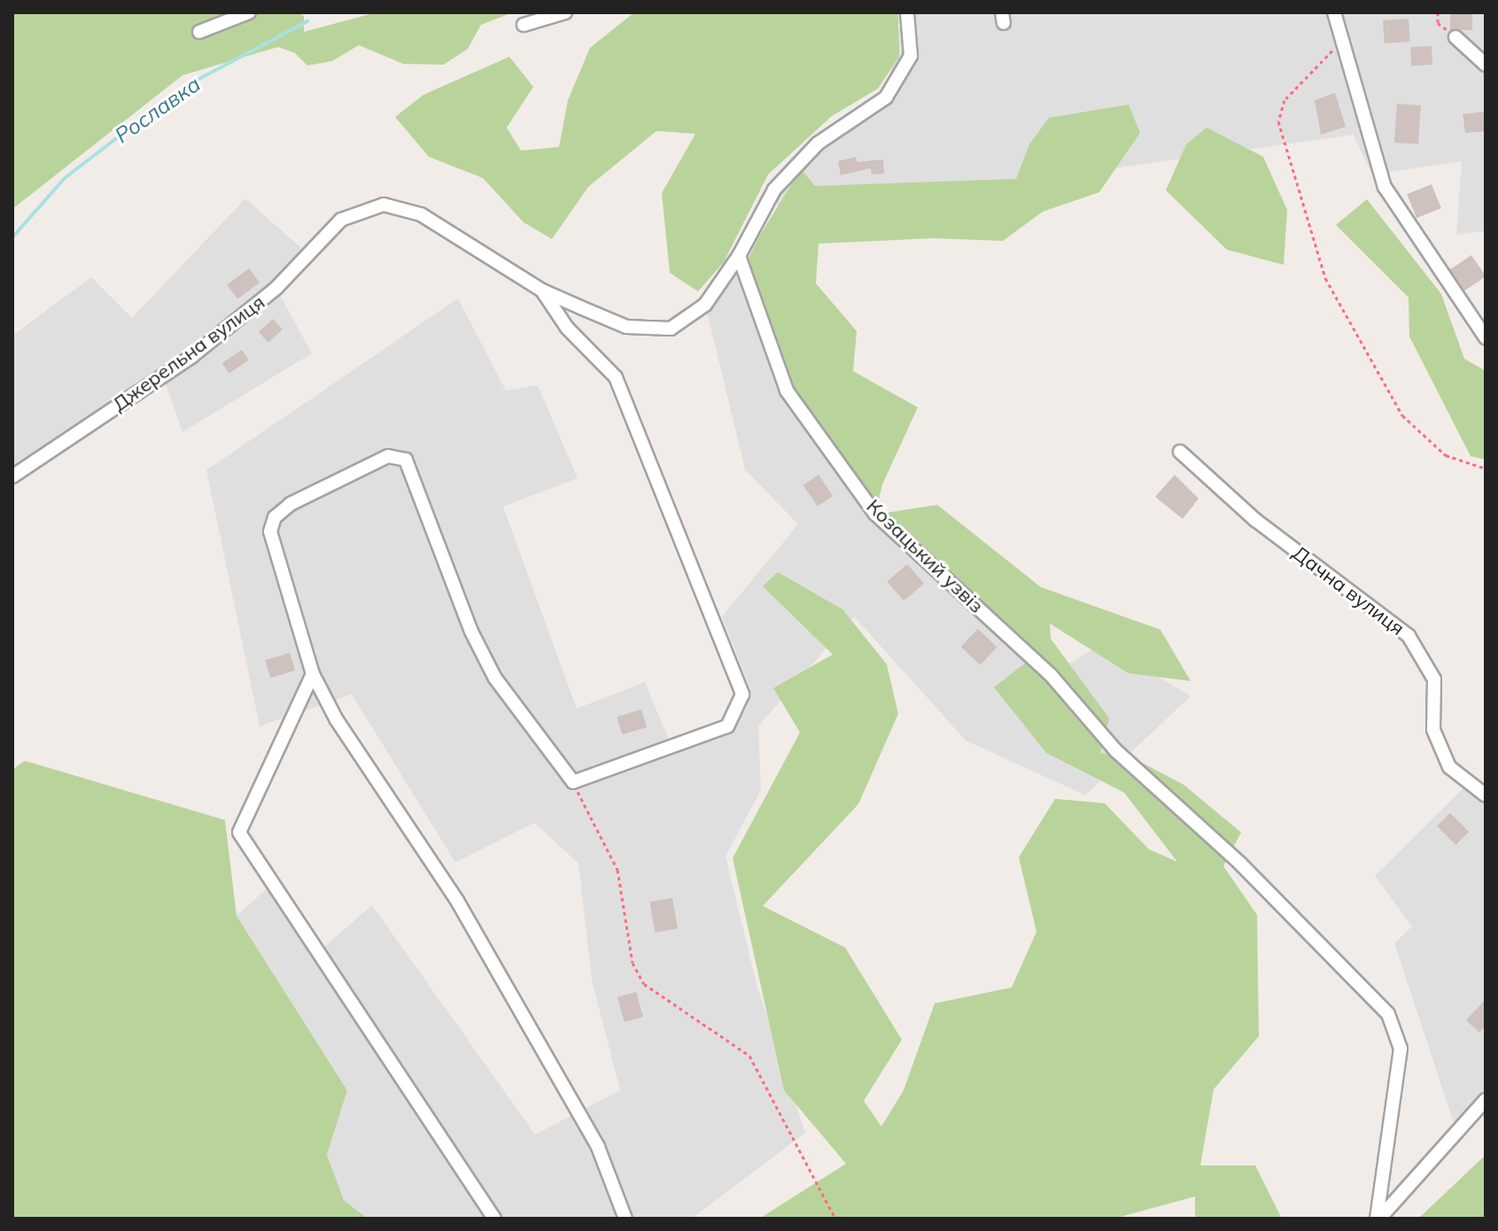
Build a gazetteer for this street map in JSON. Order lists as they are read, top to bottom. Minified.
{"streets":{"street":["Джерельна вулиця","Козацький узвіз","Дачна вулиця"]},"crossings":[["Джерельна вулиця","Козацький узвіз"]],"water":["Рославка"]}
